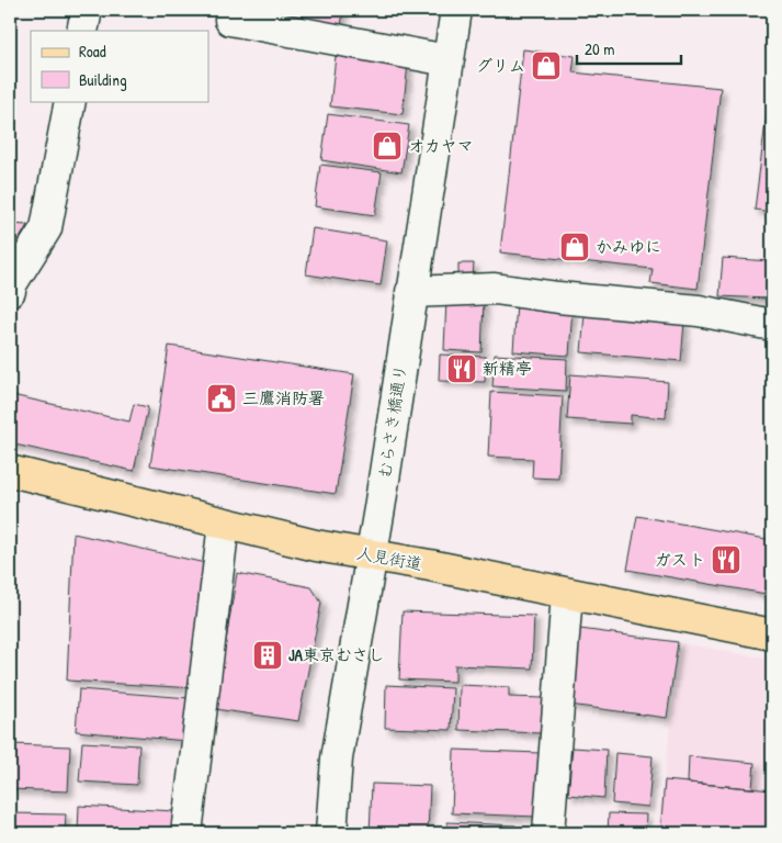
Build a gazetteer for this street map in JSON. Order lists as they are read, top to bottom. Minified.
{"streets":{"main road":["人見街道"],"street":["むらさき橋通り"]},"crossings":[["むらさき橋通り","人見街道"]],"places":{"shop":["グリム","オカヤマ","かみゆに"],"restaurant":["新精亭","ガスト"],"public building":["三鷹消防署"],"building":["JA東京むさし"]},"legend":["Road","Building"],"scale_bar":"20 m"}
